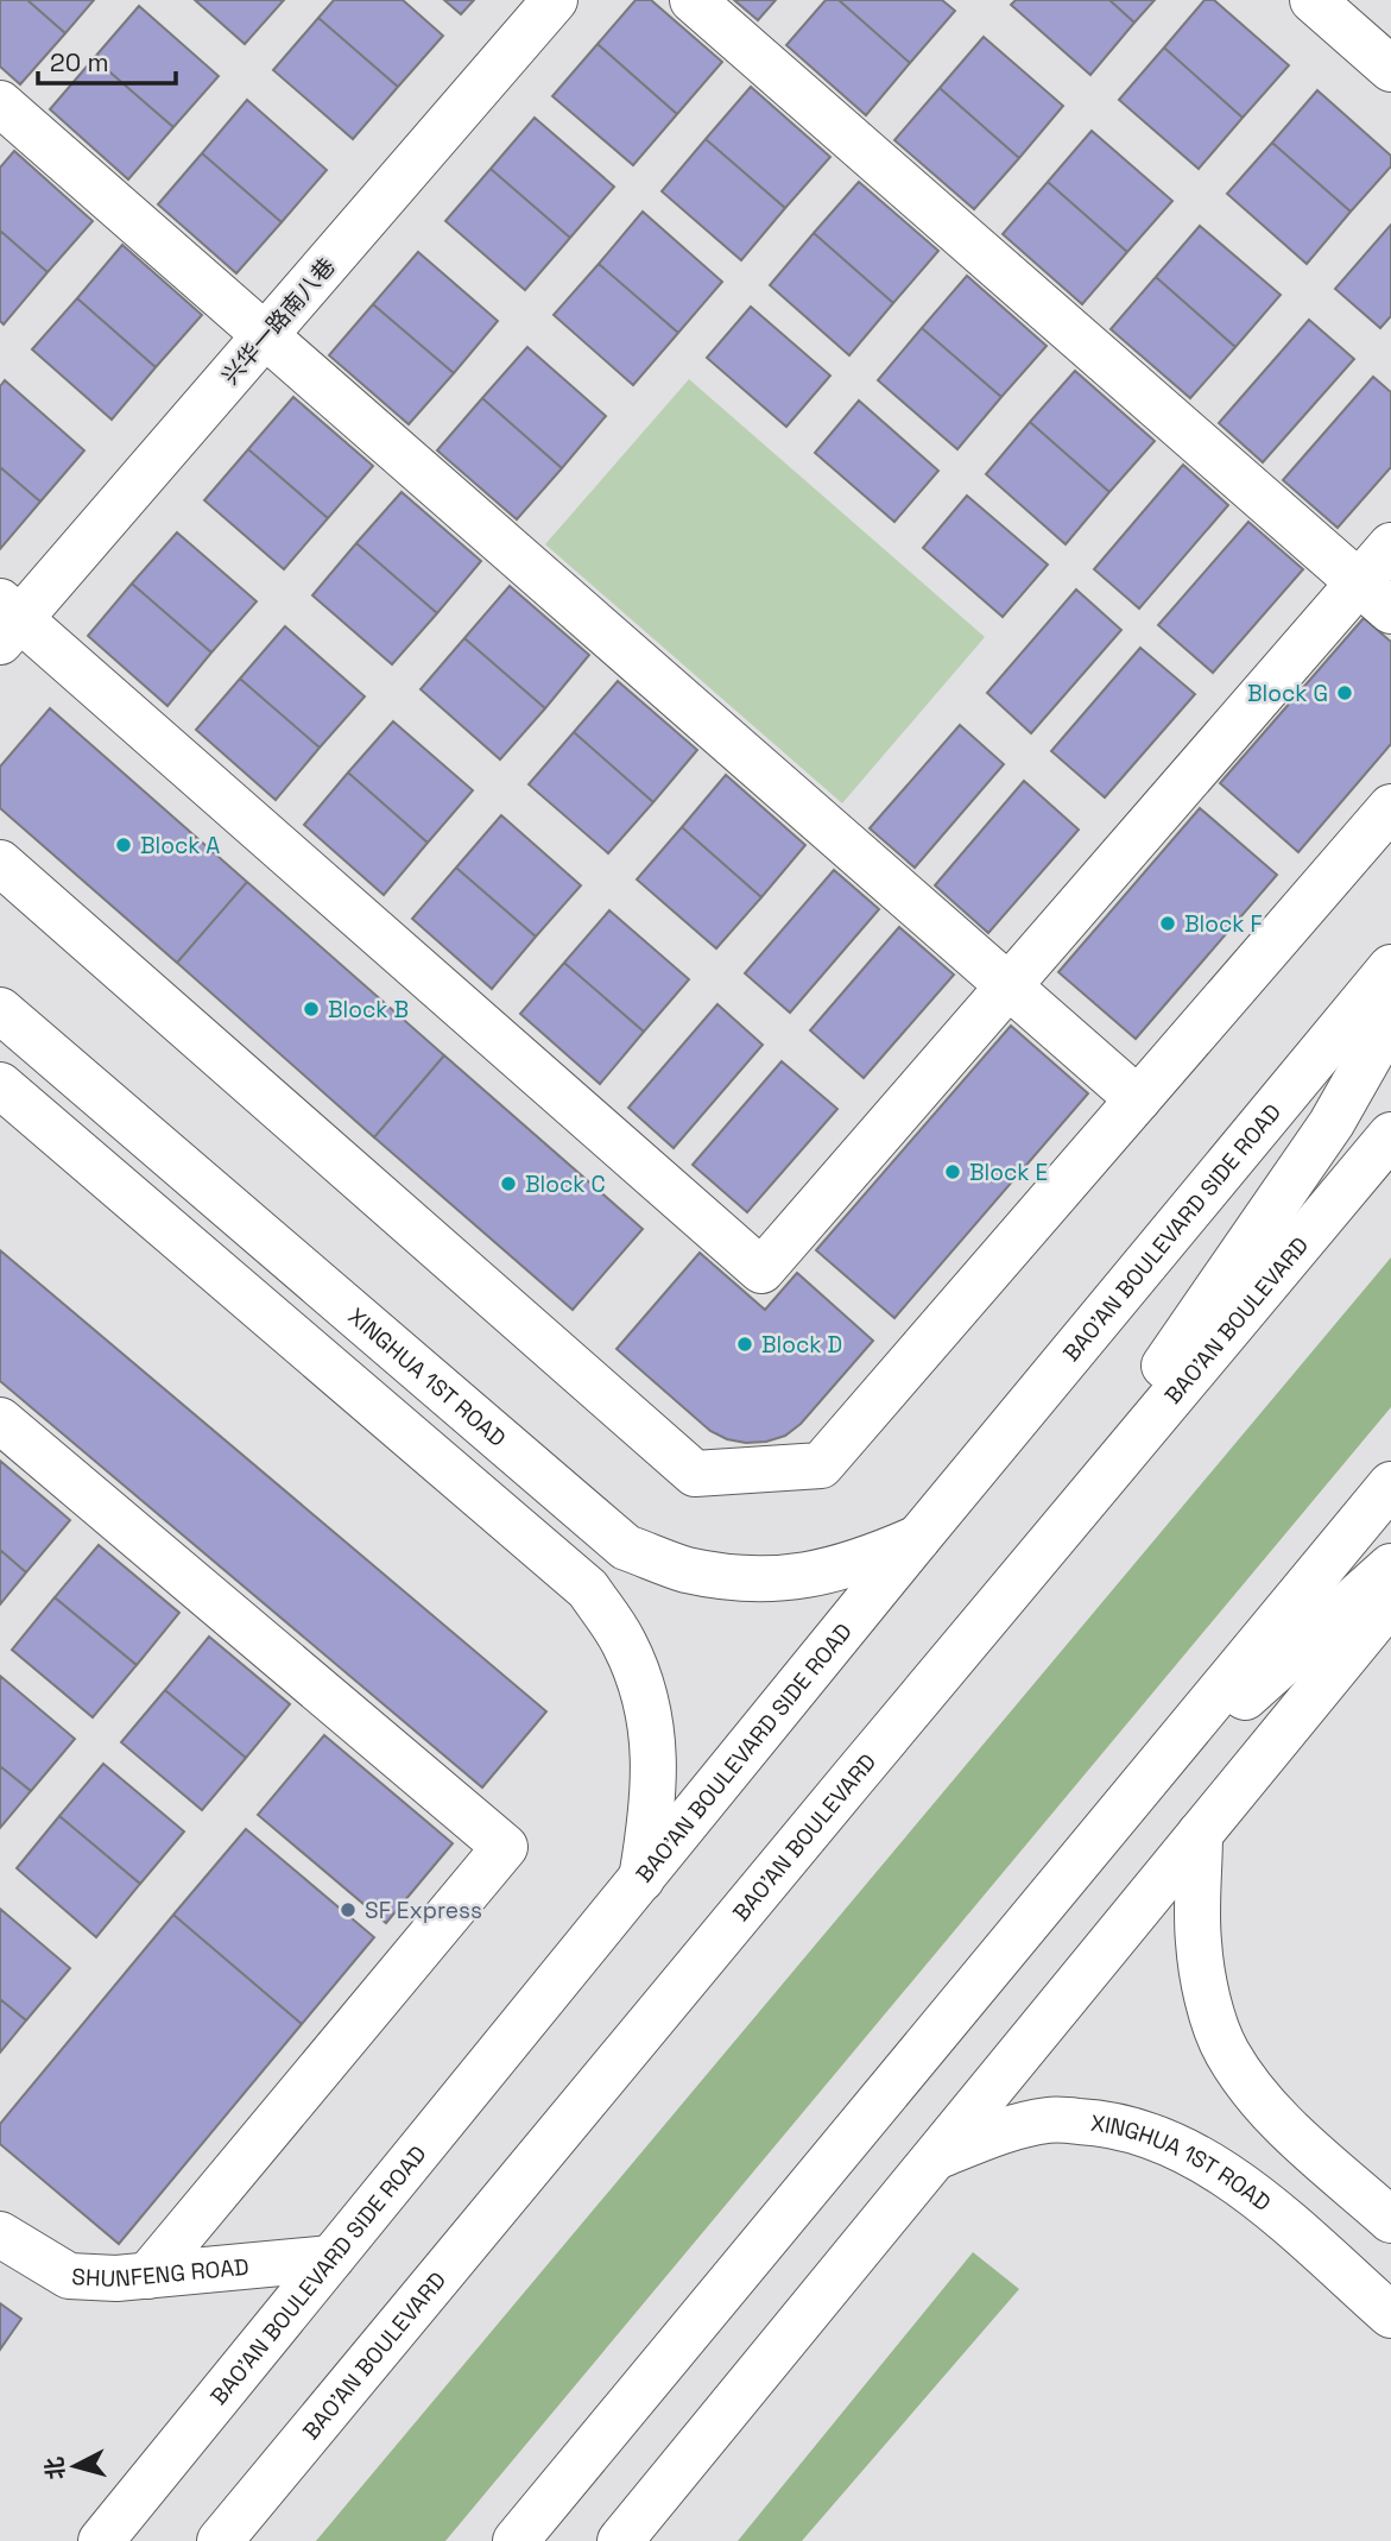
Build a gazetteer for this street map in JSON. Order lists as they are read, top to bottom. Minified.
{"streets":{"main road":["兴华一路南八巷","BAO'AN BOULEVARD SIDE ROAD","BAO'AN BOULEVARD","XINGHUA 1ST ROAD","SHUNFENG ROAD"]},"crossings":[["BAO'AN BOULEVARD SIDE ROAD","XINGHUA 1ST ROAD"],["BAO'AN BOULEVARD SIDE ROAD","SHUNFENG ROAD"]],"places":["Block G","Block A","Block F","Block B","Block E","Block C","Block D","SF Express"],"scale_bar":"20 m","north":"left"}
